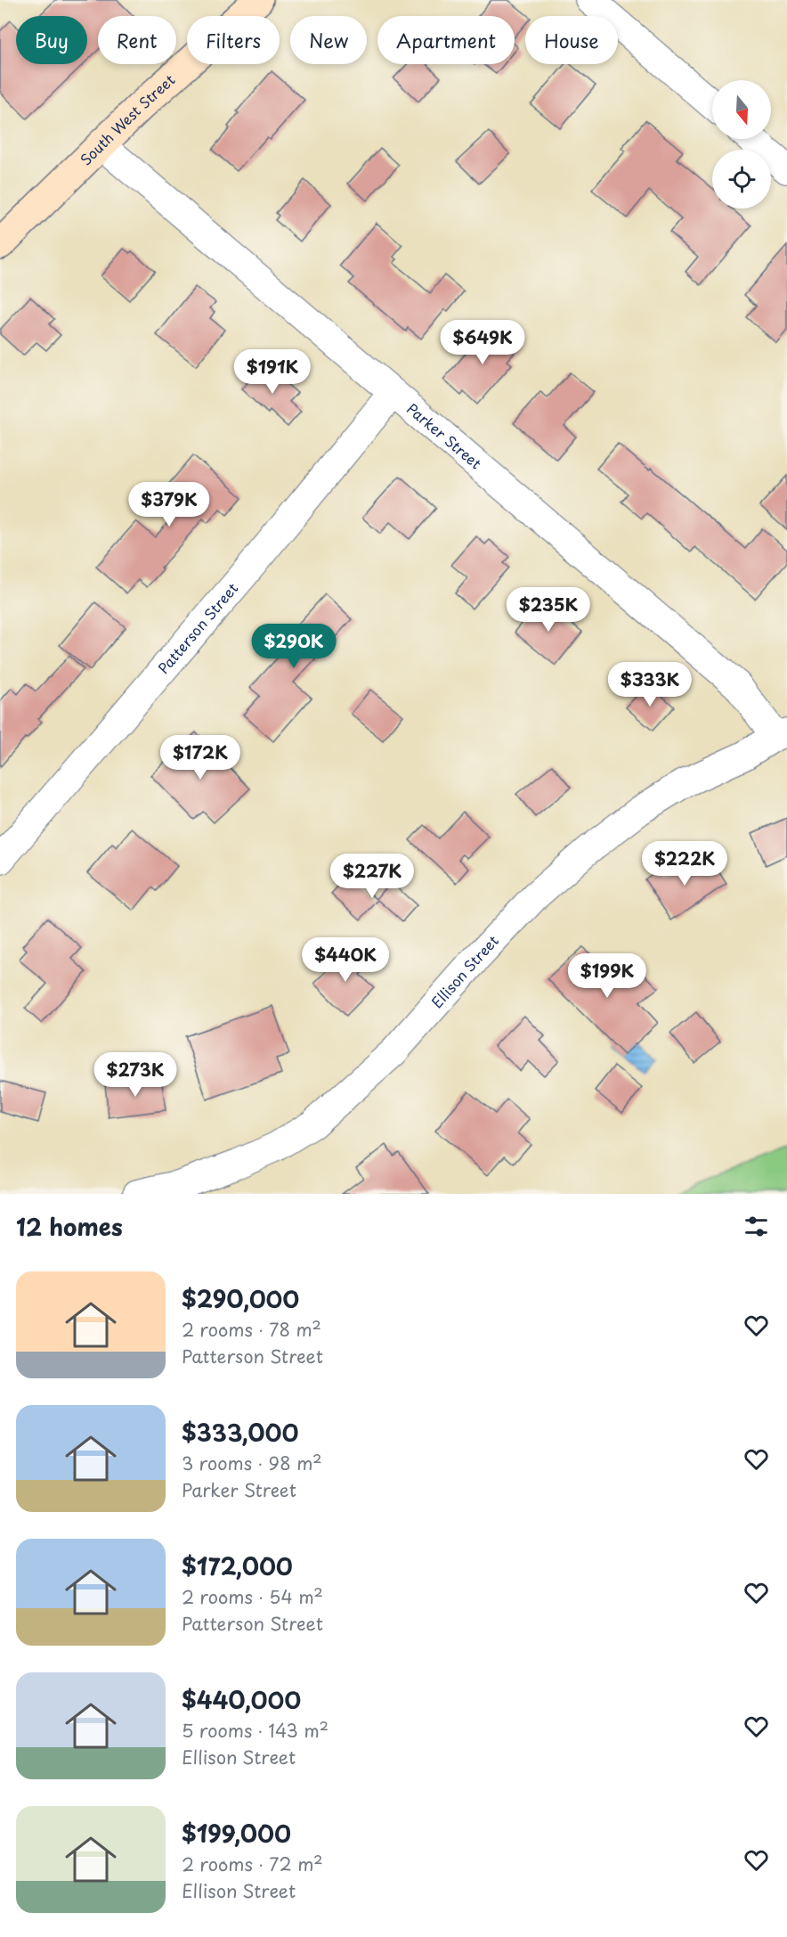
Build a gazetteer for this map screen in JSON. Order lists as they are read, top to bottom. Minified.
{"streets":{"main road":["South West Street"],"street":["Parker Street","Patterson Street","Ellison Street"]},"crossings":[["South West Street","Parker Street"],["Parker Street","Patterson Street"],["Parker Street","Ellison Street"]],"north":"bottom","page":{"chip":["Buy","Rent","Filters","New","Apartment","House"],"price":["$649K","$191K","$379K","$235K","$290K","$333K","$172K","$222K","$227K","$440K","$199K","$273K"],"heading":"12 homes","list":[{"name":"$290,000","note":"2 rooms · 78 m² · Patterson Street"},{"name":"$333,000","note":"3 rooms · 98 m² · Parker Street"},{"name":"$172,000","note":"2 rooms · 54 m² · Patterson Street"},{"name":"$440,000","note":"5 rooms · 143 m² · Ellison Street"},{"name":"$199,000","note":"2 rooms · 72 m² · Ellison Street"}]}}
